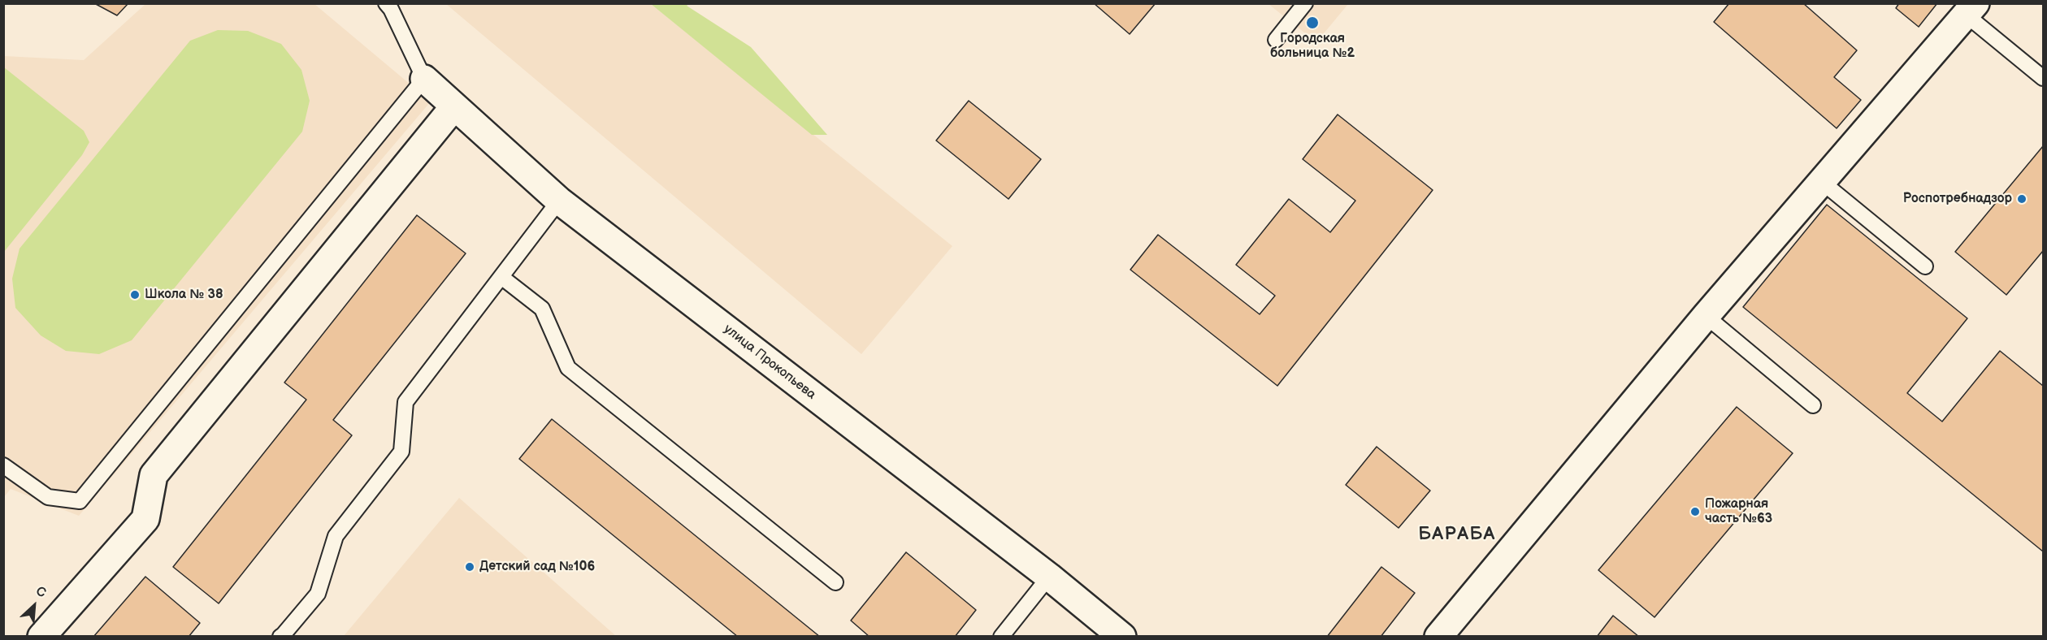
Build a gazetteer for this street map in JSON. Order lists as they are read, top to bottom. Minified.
{"streets":{"street":["улица Прокопьева"]},"districts":["БАРАБА"],"places":["Городская больница №2","Роспотребнадзор","Школа № 38","Пожарная часть №63","Детский сад №106"],"north":"top right"}
